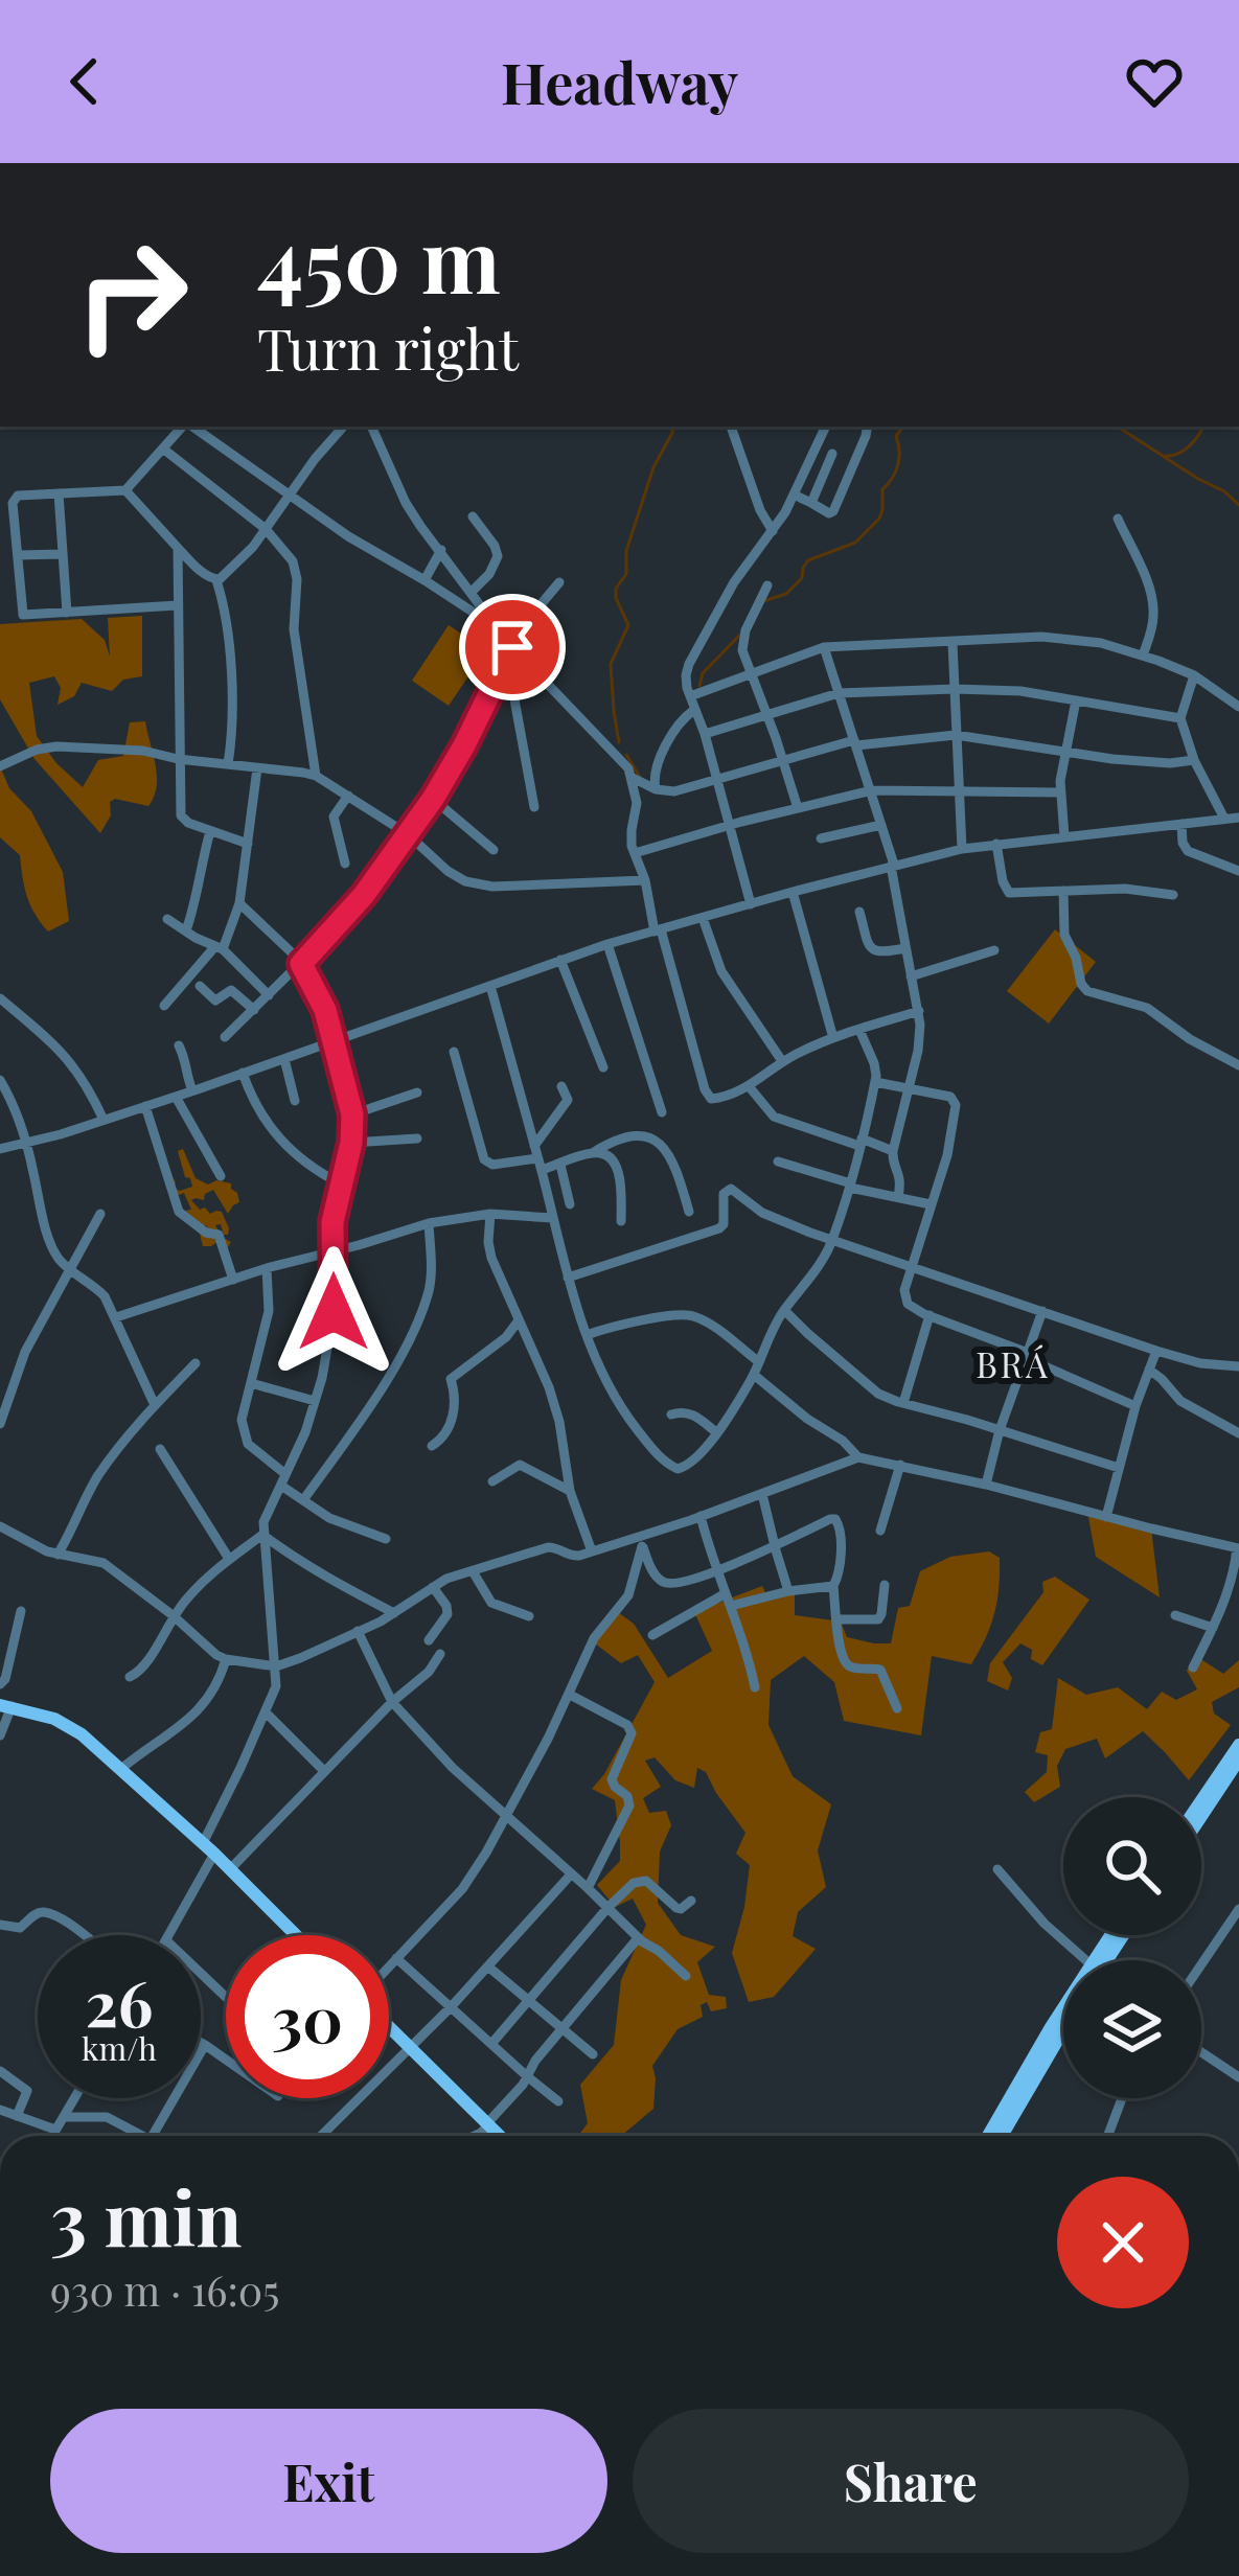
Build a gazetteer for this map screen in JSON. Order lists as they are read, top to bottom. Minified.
{"districts":["BRÁ"],"page":{"header":"Headway","turn":["450 m","Turn right"],"speed":"26 km/h","limit":"30","heading":["3 min","930 m · 16:05"],"buttons":["Exit","Share"]}}
